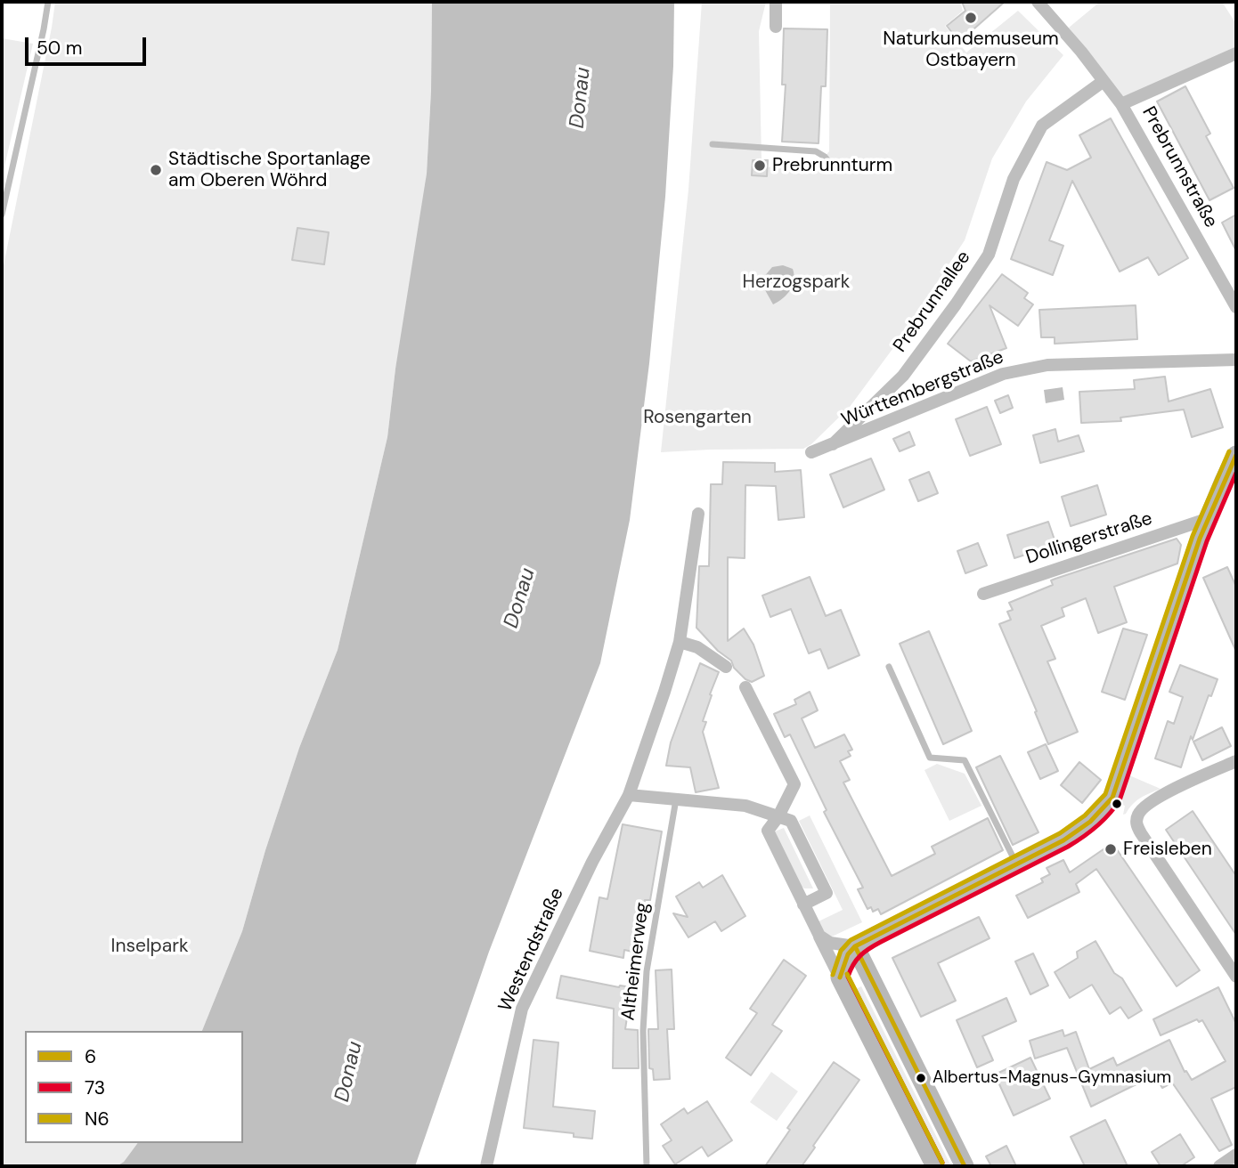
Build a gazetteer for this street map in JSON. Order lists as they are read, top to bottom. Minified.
{"streets":{"street":["Prebrunnstraße","Prebrunnallee","Württembergstraße","Dollingerstraße","Westendstraße"],"lane":["Altheimerweg"]},"crossings":[["Prebrunnstraße","Prebrunnallee"],["Prebrunnallee","Württembergstraße"]],"water":["Donau"],"parks":["Herzogspark","Rosengarten","Inselpark"],"places":["Naturkundemuseum Ostbayern","Prebrunnturm","Städtische Sportanlage am Oberen Wöhrd","Freisleben","Albertus-Magnus-Gymnasium"],"lines":["transit line N6","transit line 6","transit line 73"],"legend":["6","73","N6"],"scale_bar":"50 m"}
